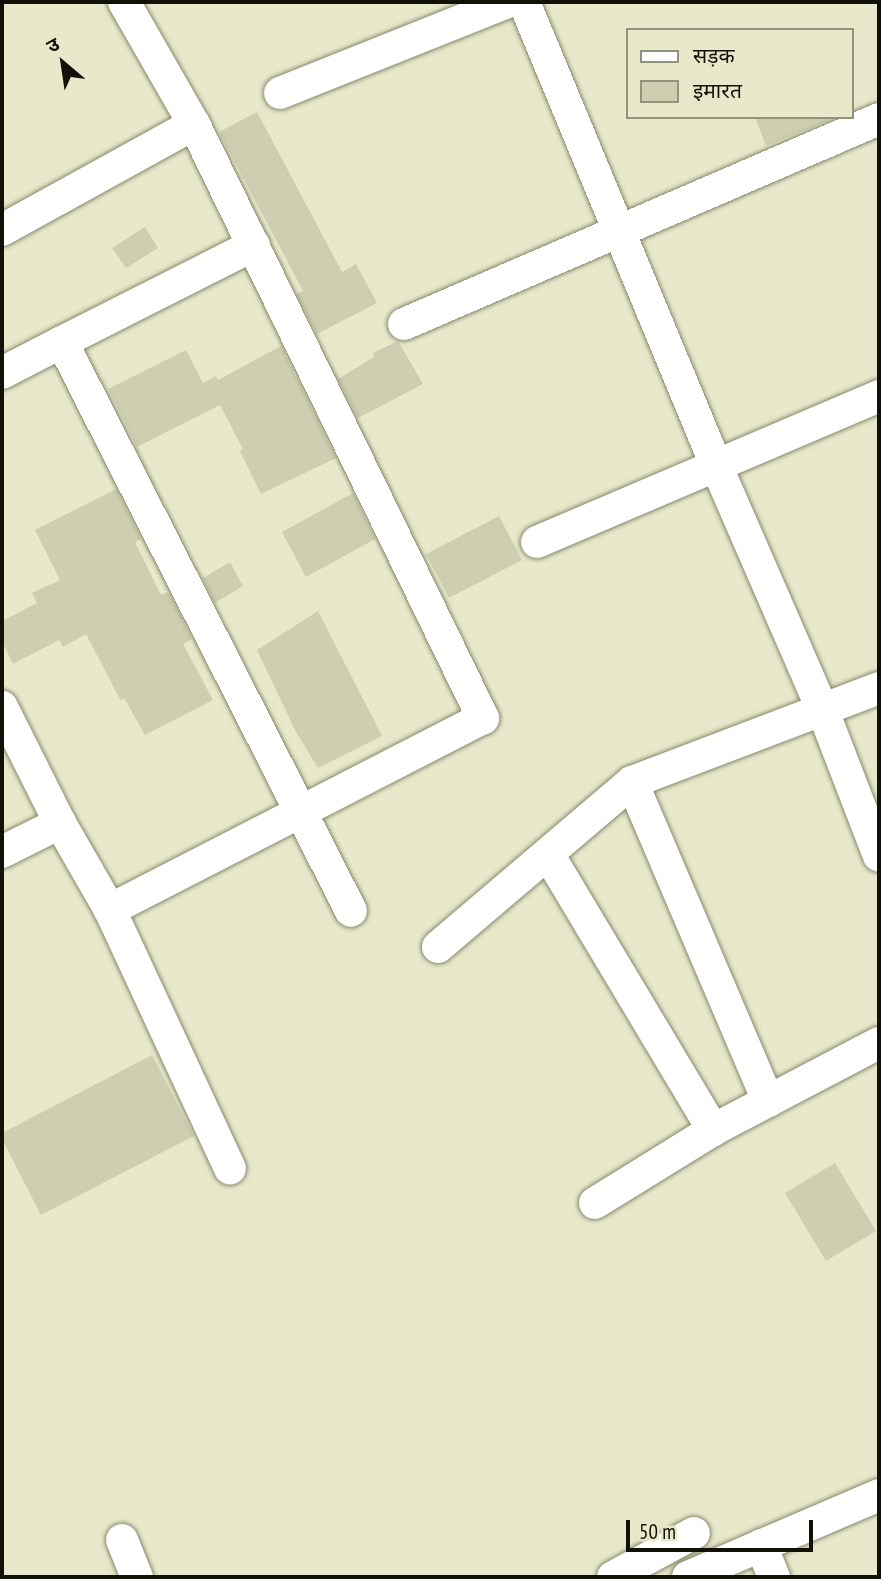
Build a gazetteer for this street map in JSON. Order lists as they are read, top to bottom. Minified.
{"legend":["सड़क","इमारत"],"scale_bar":"50 m","north":"top left"}
